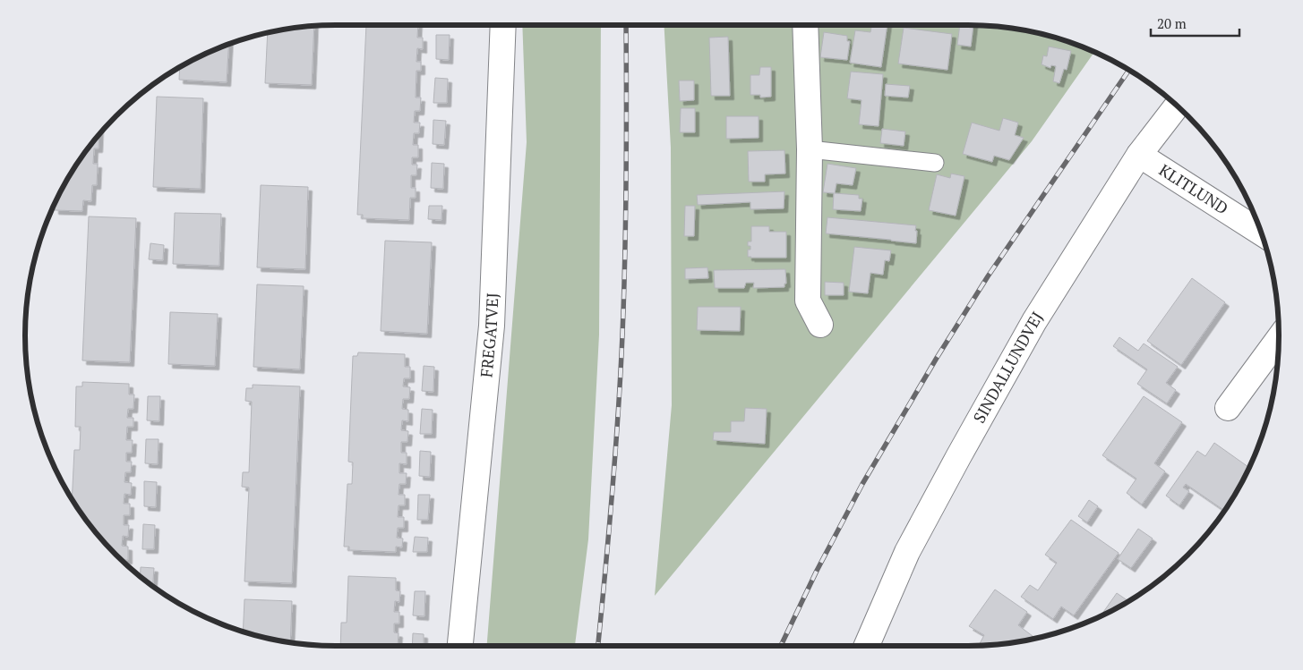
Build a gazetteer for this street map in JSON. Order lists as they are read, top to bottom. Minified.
{"streets":{"street":["KLITLUND","FREGATVEJ","SINDALLUNDVEJ"]},"crossings":[["KLITLUND","SINDALLUNDVEJ"]],"scale_bar":"20 m"}
